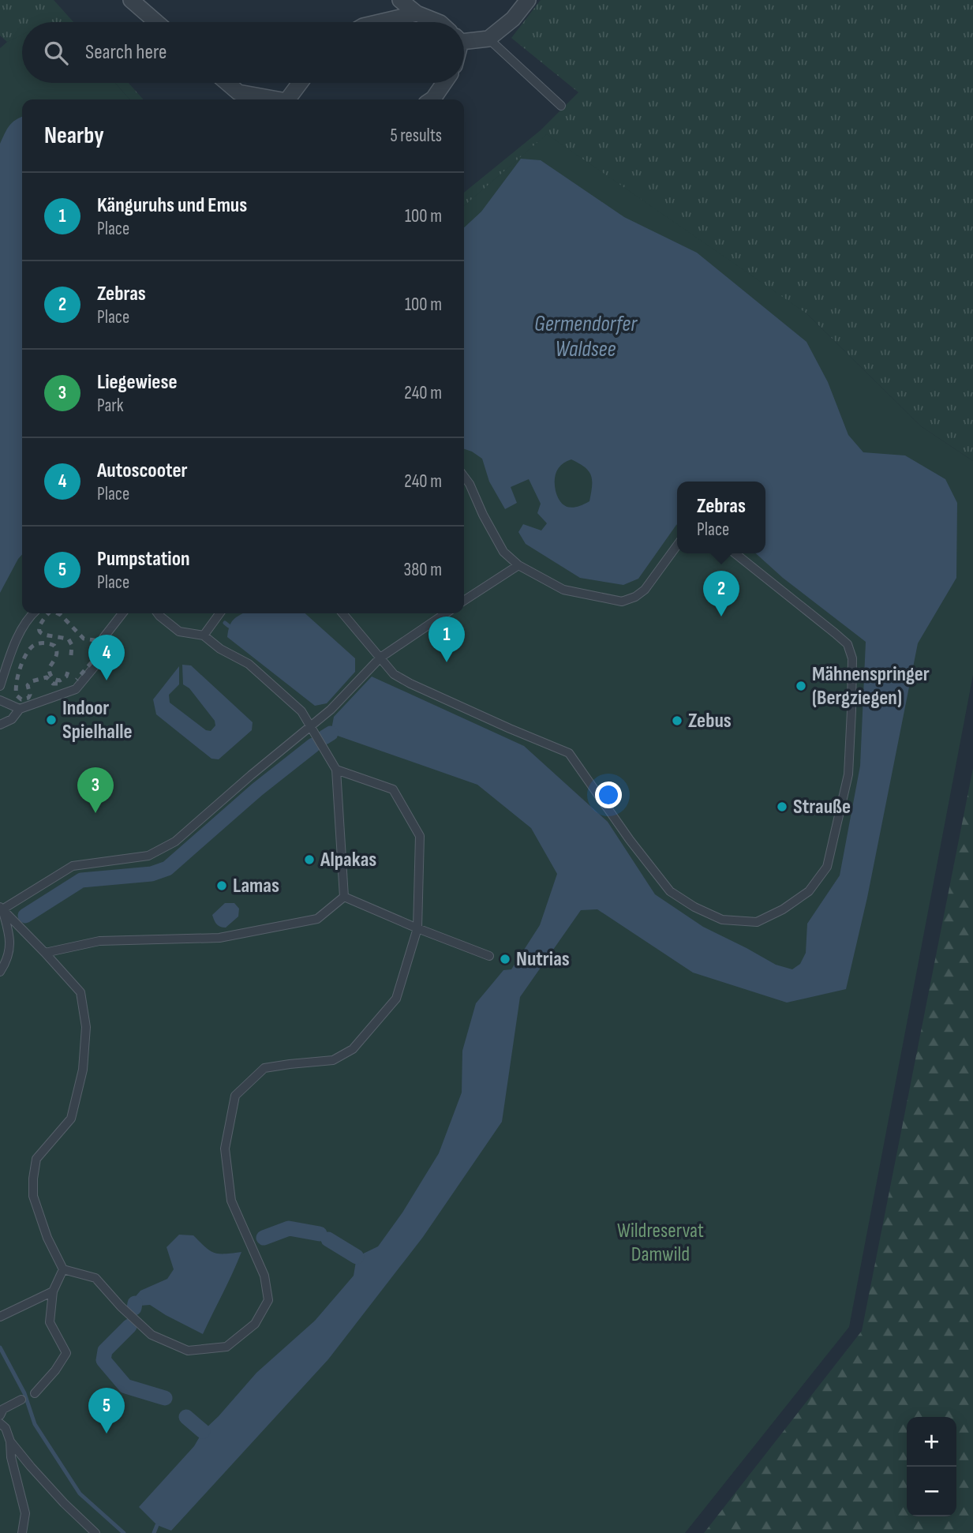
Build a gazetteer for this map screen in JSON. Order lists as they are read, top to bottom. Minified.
{"water":["Germendorfer Waldsee"],"parks":["Wildreservat Damwild"],"places":["Mähnenspringer (Bergziegen)","Indoor Spielhalle","Zebus","Strauße","Alpakas","Lamas","Nutrias"],"page":{"search":"Search here","heading":["Nearby","5 results"],"list":[{"mark":"1","name":"Känguruhs und Emus","note":"Place","value":"100 m"},{"mark":"2","name":"Zebras","note":"Place","value":"100 m"},{"mark":"3","name":"Liegewiese","note":"Park","value":"240 m"},{"mark":"4","name":"Autoscooter","note":"Place","value":"240 m"},{"mark":"5","name":"Pumpstation","note":"Place","value":"380 m"}],"popup":["Zebras","Place"],"pins":["2","1","4","3","5"],"map_buttons":["+","−"]}}
